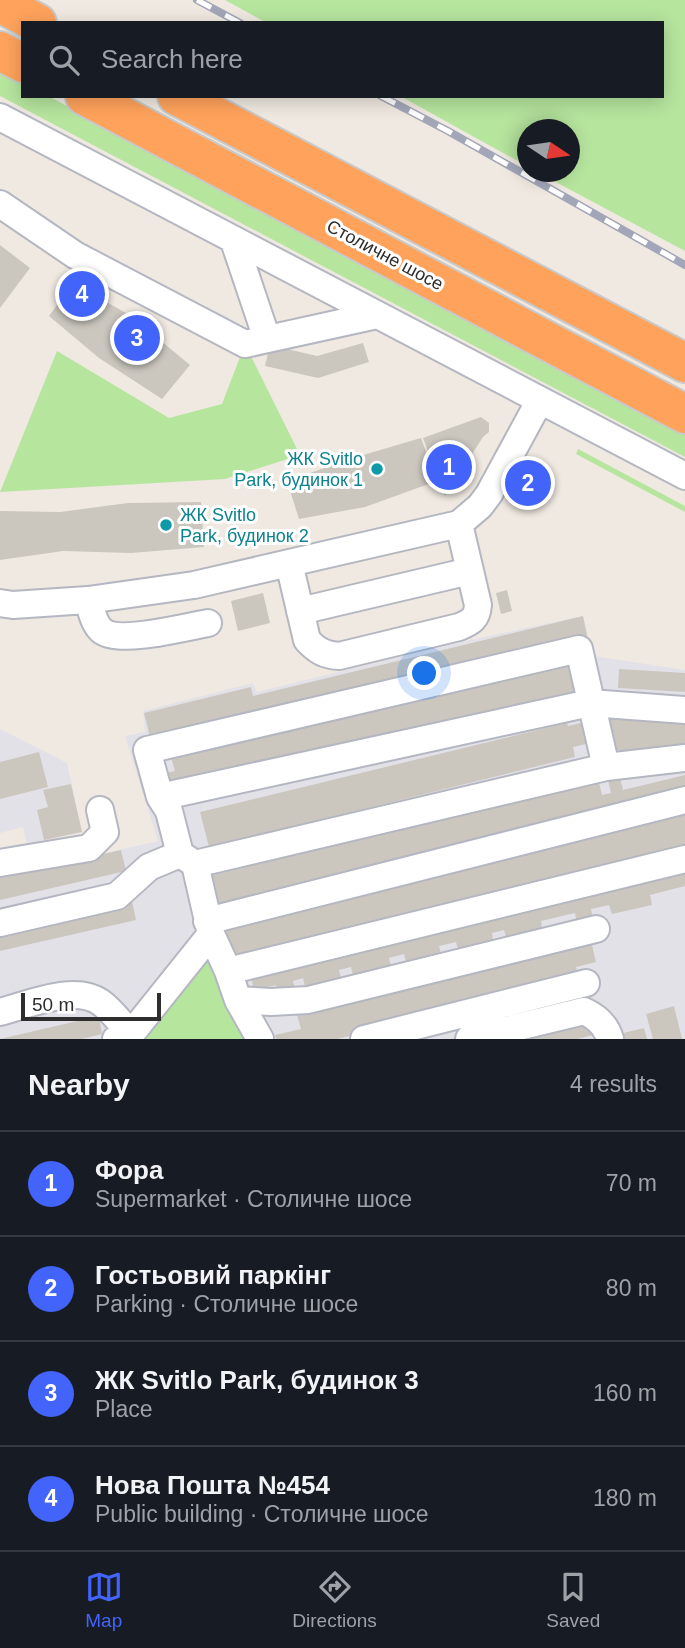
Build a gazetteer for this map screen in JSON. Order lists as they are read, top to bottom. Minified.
{"streets":{"highway":["Столичне шосе"]},"places":["ЖК Svitlo Park, будинок 1","ЖК Svitlo Park, будинок 2"],"scale_bar":"50 m","north":"right","page":{"search":"Search here","pins":["4","3","1","2"],"scale":"50 m","heading":["Nearby","4 results"],"list":[{"mark":"1","name":"Фора","note":"Supermarket · Столичне шосе","value":"70 m"},{"mark":"2","name":"Гостьовий паркінг","note":"Parking · Столичне шосе","value":"80 m"},{"mark":"3","name":"ЖК Svitlo Park, будинок 3","note":"Place","value":"160 m"},{"mark":"4","name":"Нова Пошта №454","note":"Public building · Столичне шосе","value":"180 m"}],"nav":["Map","Directions","Saved"]}}
